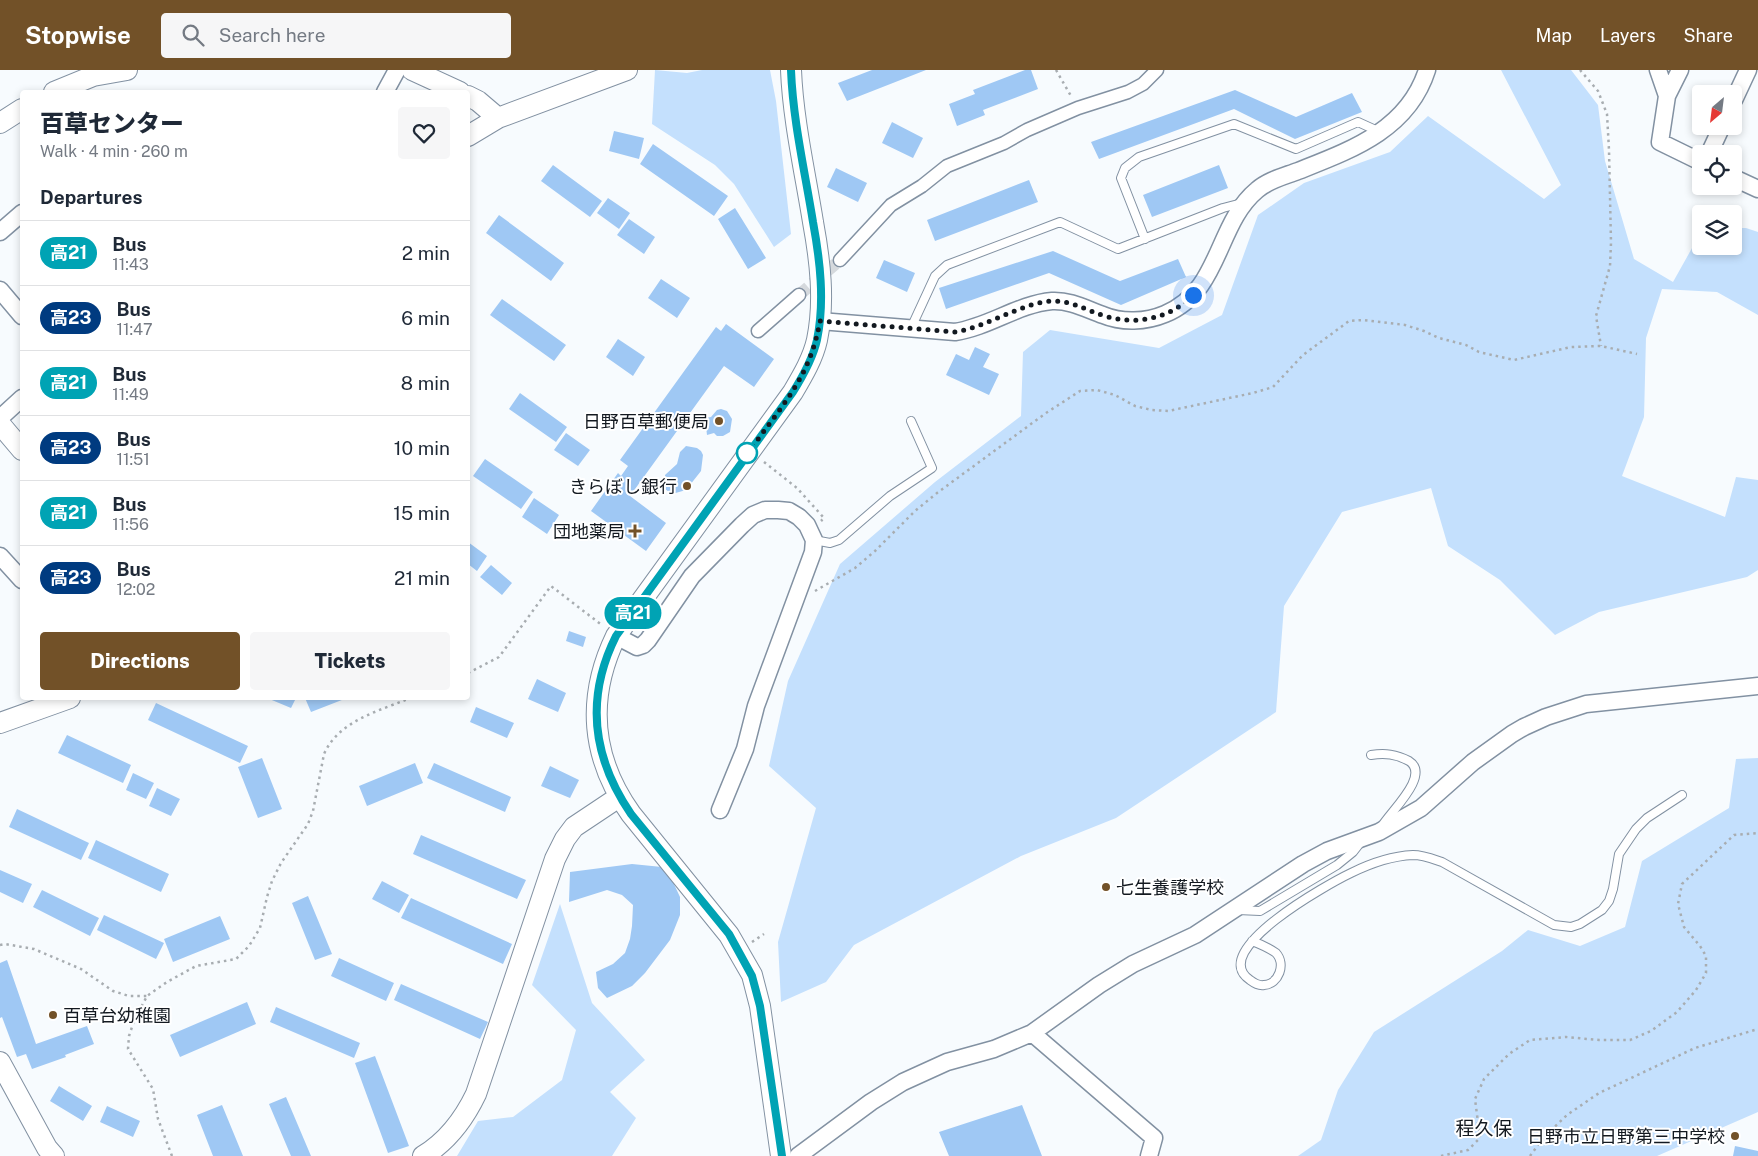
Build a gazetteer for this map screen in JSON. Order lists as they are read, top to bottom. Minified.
{"districts":["程久保"],"places":{"other":["日野百草郵便局","きらぼし銀行","七生養護学校","百草台幼稚園","日野市立日野第三中学校"],"health":["団地薬局"]},"lines":["bus line 高21"],"north":"bottom left","page":{"header":"Stopwise","search":"Search here","nav":["Map","Layers","Share"],"on_map":"高21","heading":[["百草センター","Walk · 4 min · 260 m"],"Departures"],"list":[{"mark":"高21","name":"Bus","note":"11:43","value":"2 min"},{"mark":"高23","name":"Bus","note":"11:47","value":"6 min"},{"mark":"高21","name":"Bus","note":"11:49","value":"8 min"},{"mark":"高23","name":"Bus","note":"11:51","value":"10 min"},{"mark":"高21","name":"Bus","note":"11:56","value":"15 min"},{"mark":"高23","name":"Bus","note":"12:02","value":"21 min"}],"buttons":["Directions","Tickets"]}}
